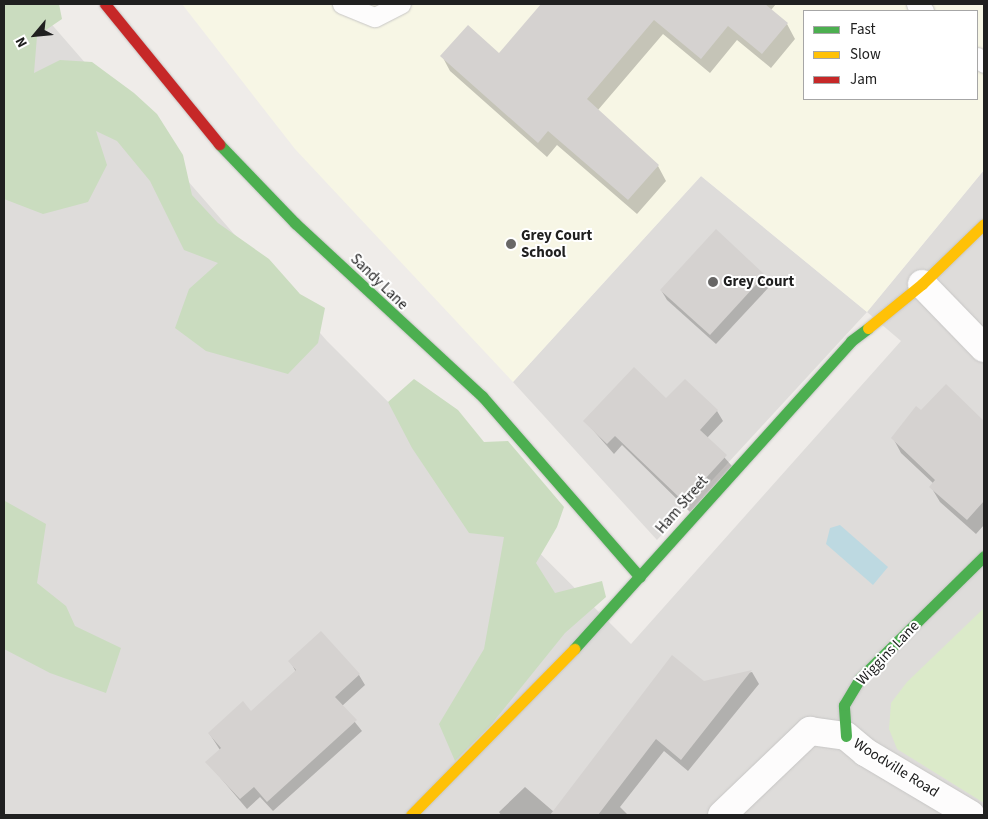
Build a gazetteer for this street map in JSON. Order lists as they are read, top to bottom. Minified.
{"streets":{"street":["Sandy Lane","Ham Street","Wiggins Lane","Woodville Road"]},"crossings":[["Sandy Lane","Ham Street"],["Wiggins Lane","Woodville Road"]],"places":["Grey Court School","Grey Court"],"legend":["Fast","Slow","Jam"],"north":"bottom left"}
